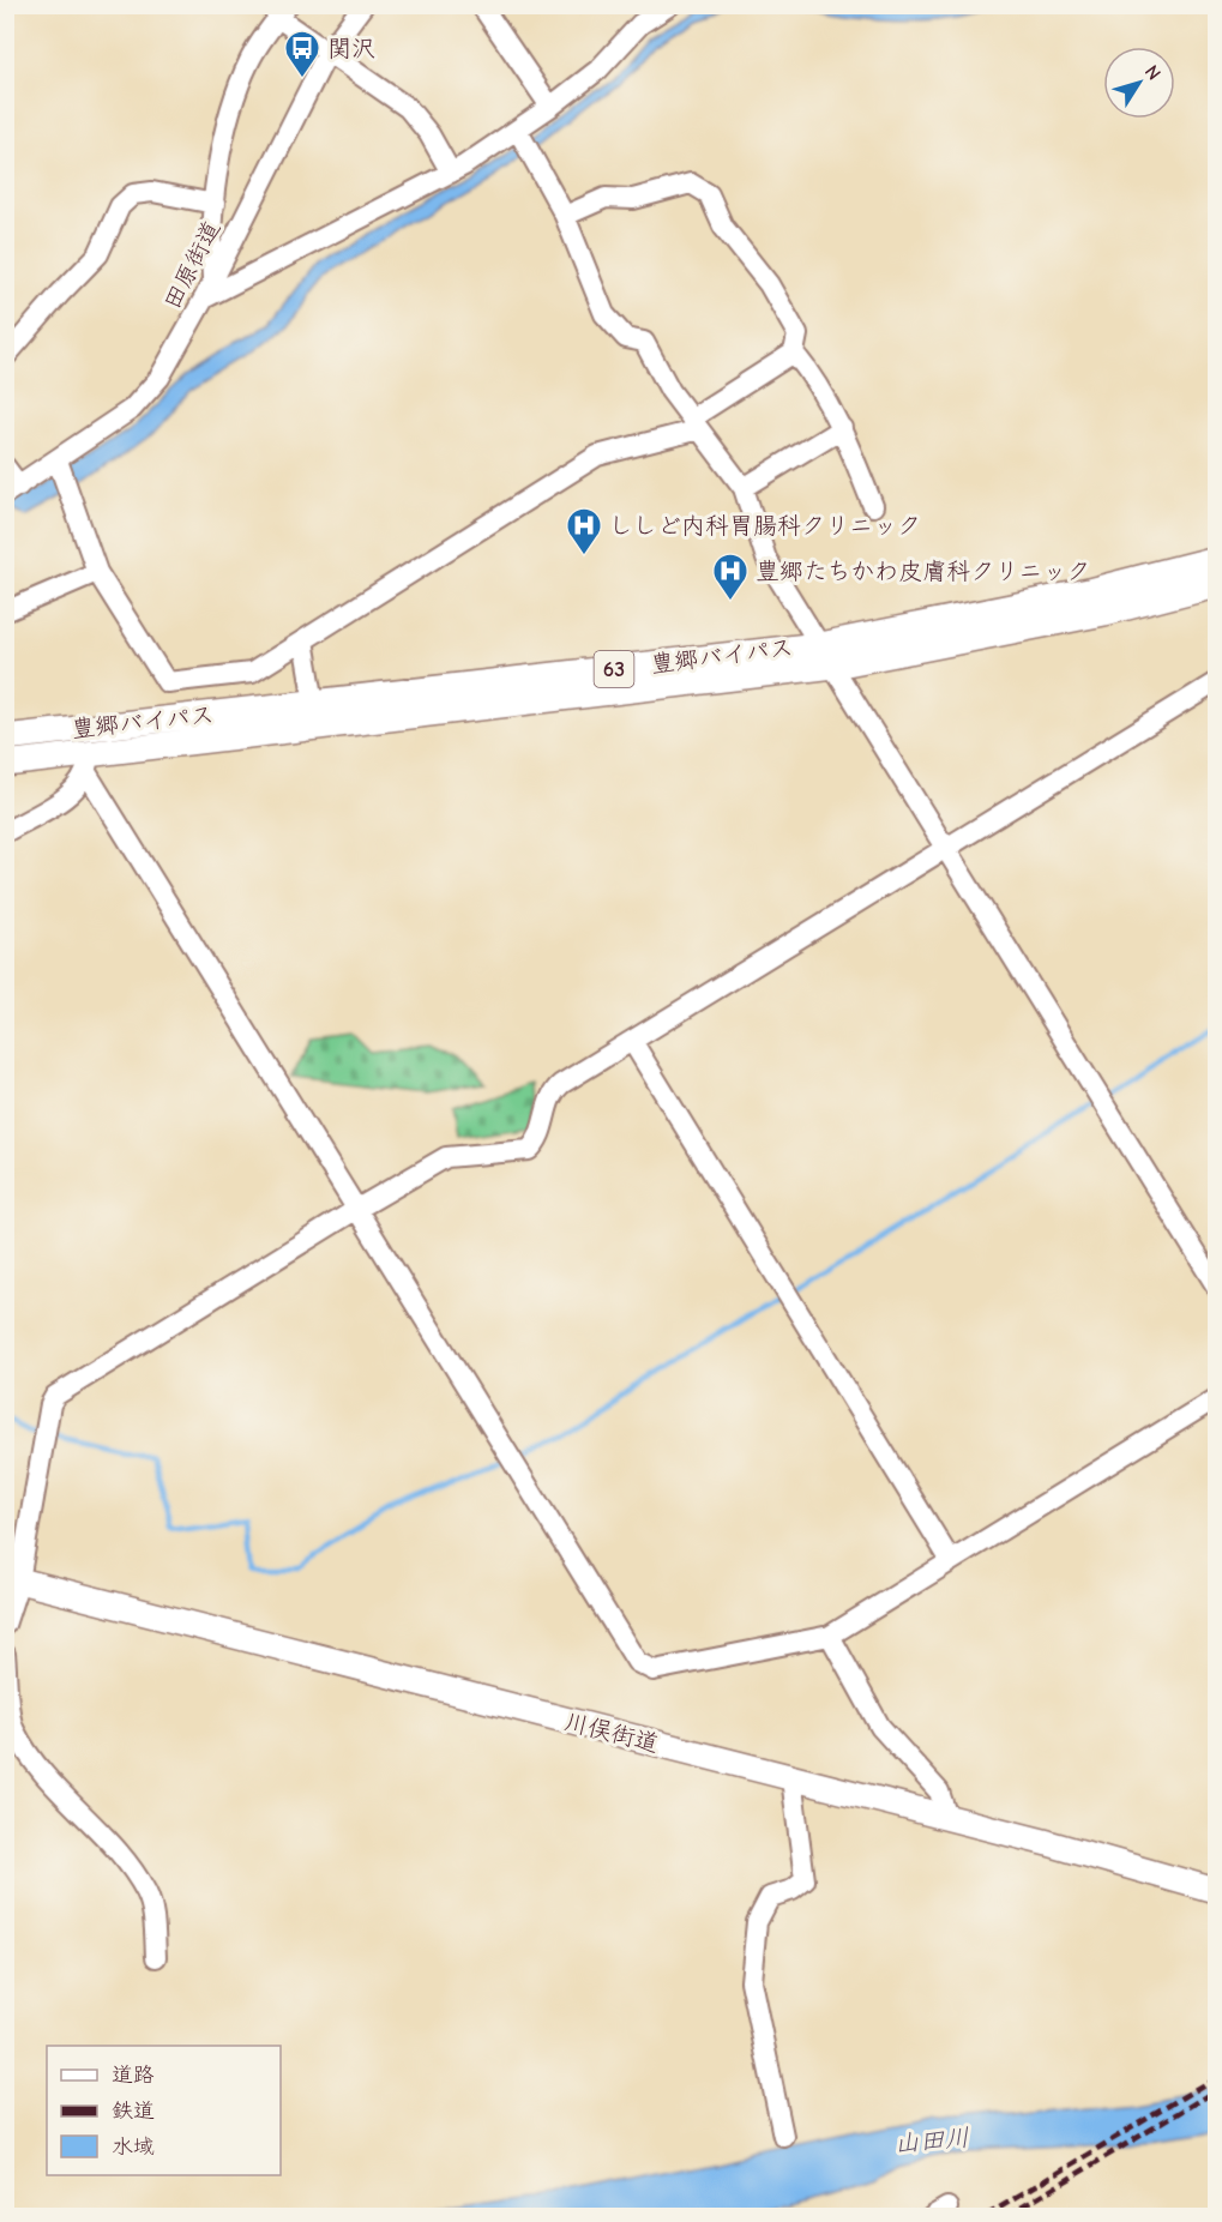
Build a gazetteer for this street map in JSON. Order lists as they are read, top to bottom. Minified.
{"streets":{"main road":["豊郷バイパス","63","川俣街道"],"street":["田原街道"]},"water":["山田川"],"places":{"bus stop":["関沢"],"hospital":["ししど内科胃腸科クリニック","豊郷たちかわ皮膚科クリニック"]},"legend":["道路","鉄道","水域"],"north":"top right"}
